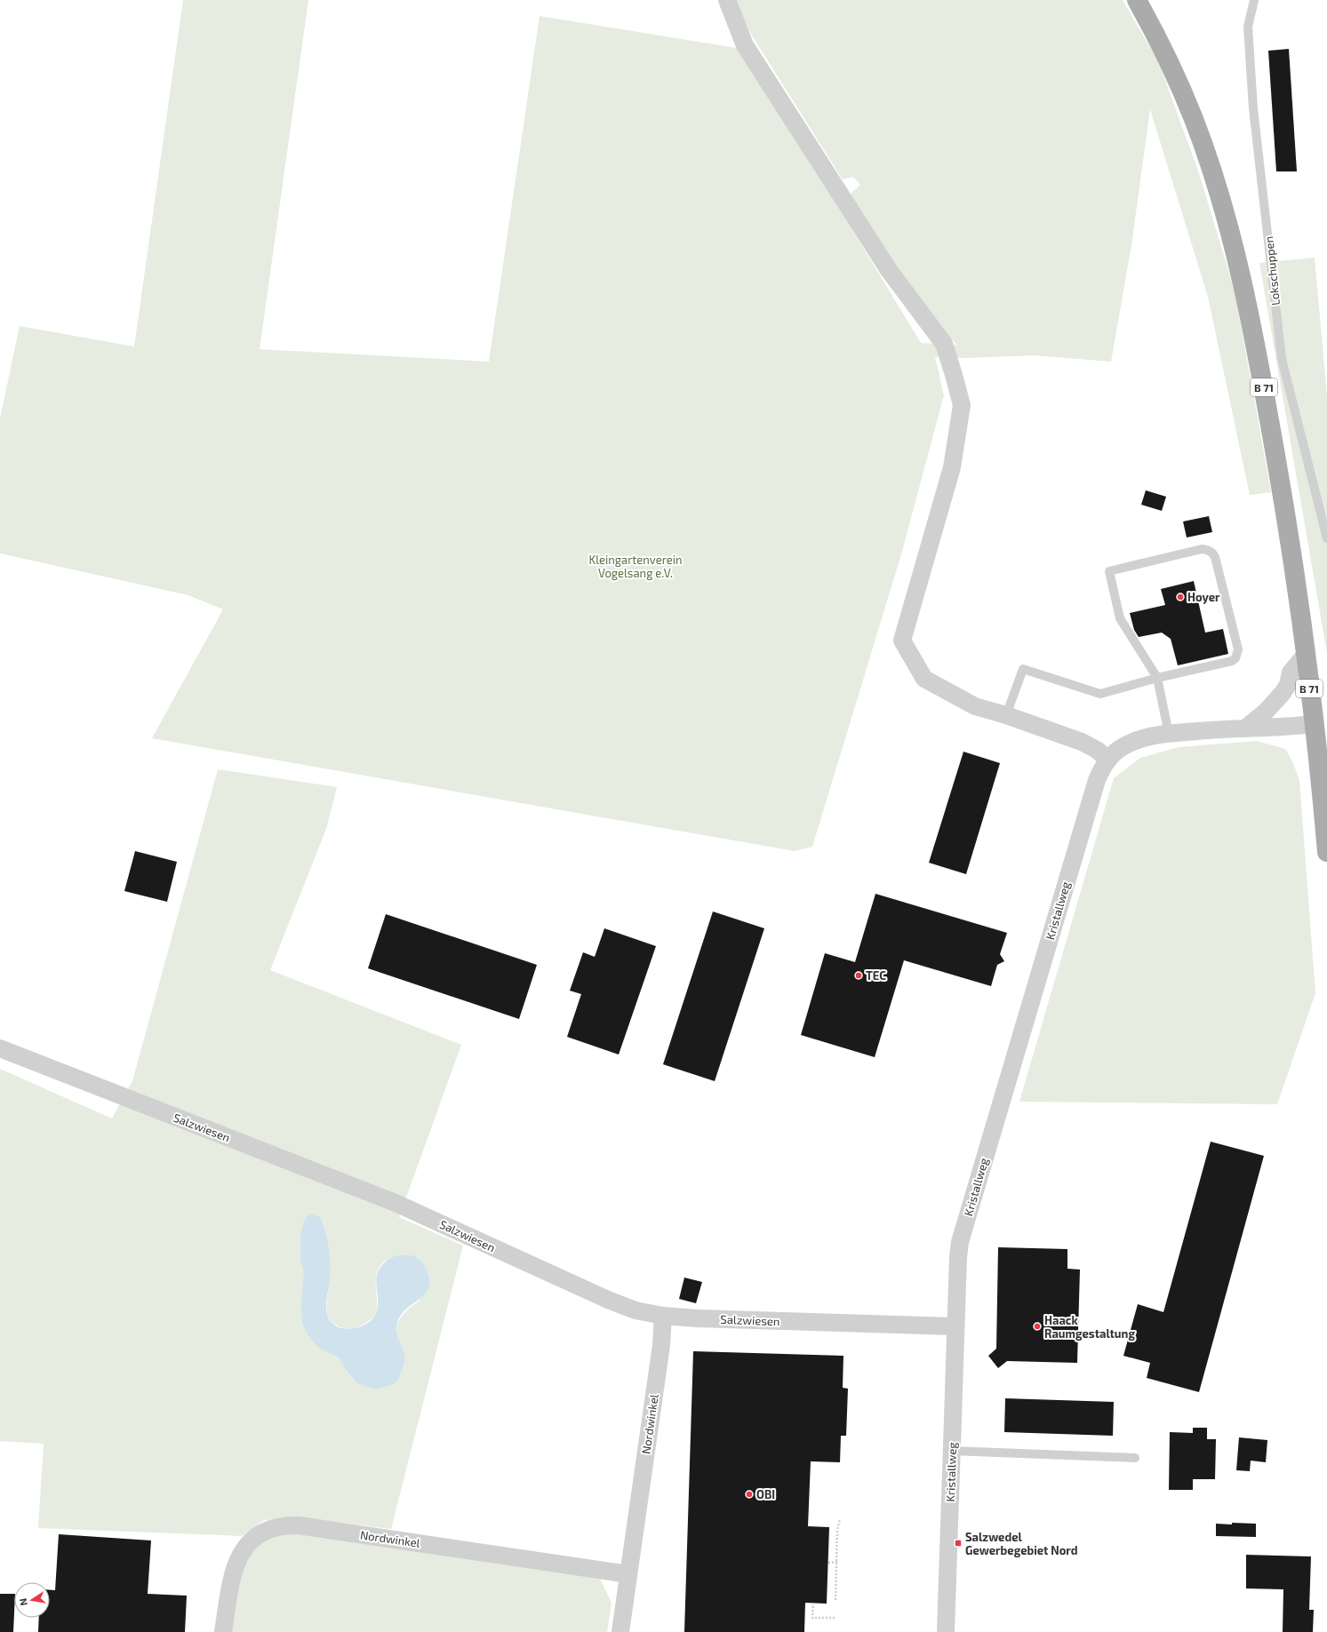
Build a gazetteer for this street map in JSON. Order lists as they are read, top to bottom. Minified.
{"streets":{"main road":["B 71"],"street":["Kristallweg","Salzwiesen","Nordwinkel"],"lane":["Lokschuppen"]},"crossings":[["B 71","Kristallweg"],["Kristallweg","Salzwiesen"],["Salzwiesen","Nordwinkel"]],"parks":["Kleingartenverein Vogelsang e.V."],"places":{"other":["Hoyer","TEC","Haack Raumgestaltung","OBI"],"transit":["Salzwedel Gewerbegebiet Nord"]},"north":"left"}
